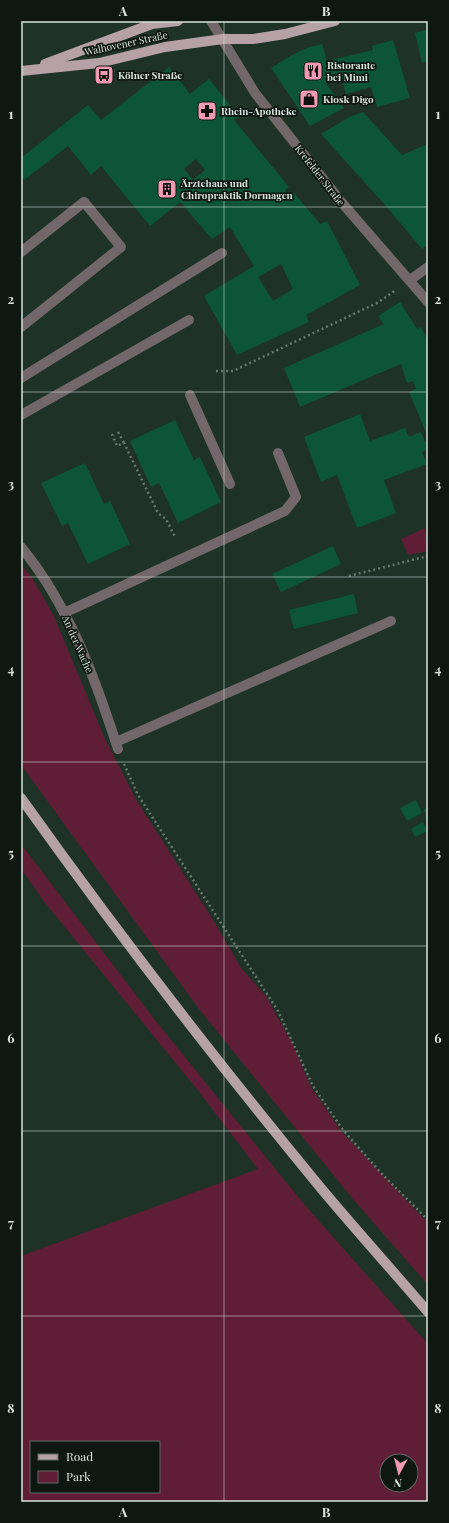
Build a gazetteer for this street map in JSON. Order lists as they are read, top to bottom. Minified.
{"streets":{"main road":["Walhovener Straße"],"street":["Krefelder Straße","An der Wache"]},"crossings":[["Walhovener Straße","Krefelder Straße"]],"places":{"restaurant":["Ristorante bei Mimi"],"bus stop":["Kölner Straße"],"shop":["Kiosk Digo"],"pharmacy":["Rhein-Apotheke"],"building":["Ärztehaus und Chiropraktik Dormagen"]},"legend":["Road","Park"],"north":"bottom","grid":{"columns":["A","B"],"rows":["1","2","3","4","5","6","7","8"]}}
